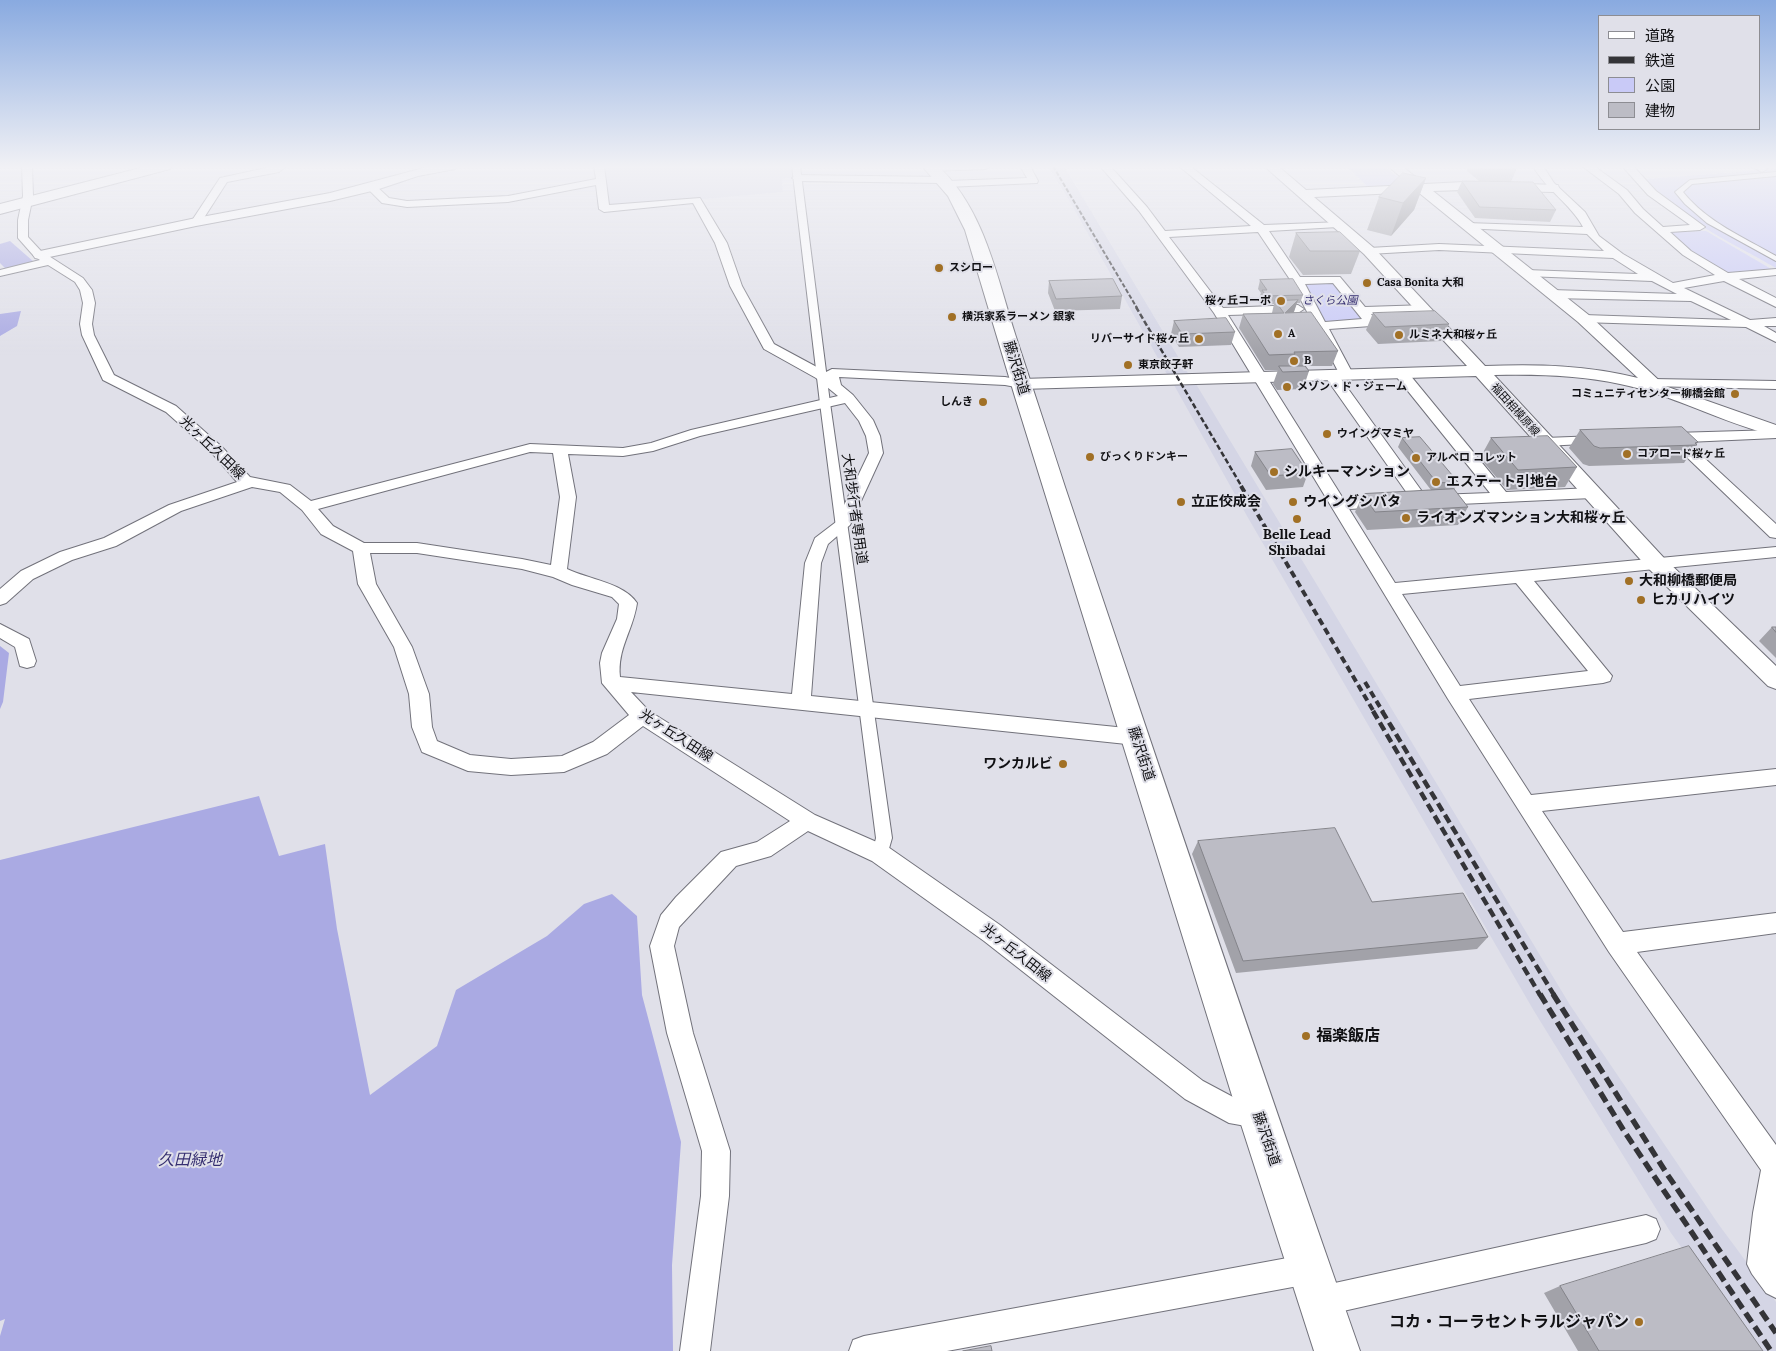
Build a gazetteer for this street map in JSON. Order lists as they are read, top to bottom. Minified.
{"streets":{"main road":["藤沢街道"],"street":["福田相模原線","光ヶ丘久田線","大和歩行者専用道"]},"crossings":[["藤沢街道","光ヶ丘久田線"],["光ヶ丘久田線","大和歩行者専用道"]],"parks":["さくら公園","久田緑地"],"places":["スシロー","Casa Bonita 大和","桜ヶ丘コーポ","横浜家系ラーメン 銀家","A","ルミネ大和桜ヶ丘","リバーサイド桜ヶ丘","B","東京餃子軒","メゾン・ド・ジェーム","コミュニティセンター柳橋会館","しんき","ウイングマミヤ","コアロード桜ヶ丘","びっくりドンキー","アルベロ コレット","シルキーマンション","エステート引地台","立正佼成会","ウイングシバタ","ライオンズマンション大和桜ヶ丘","Belle Lead Shibadai","大和柳橋郵便局","ヒカリハイツ","ワンカルビ","福楽飯店","コカ・コーラセントラルジャパン"],"legend":["道路","鉄道","公園","建物"]}
